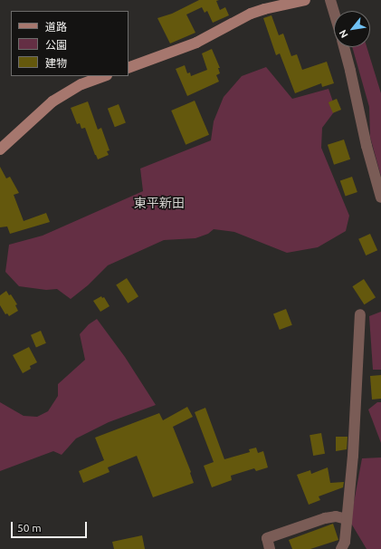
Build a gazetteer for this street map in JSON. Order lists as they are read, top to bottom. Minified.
{"districts":["東平新田"],"legend":["道路","公園","建物"],"scale_bar":"50 m","north":"bottom left"}
